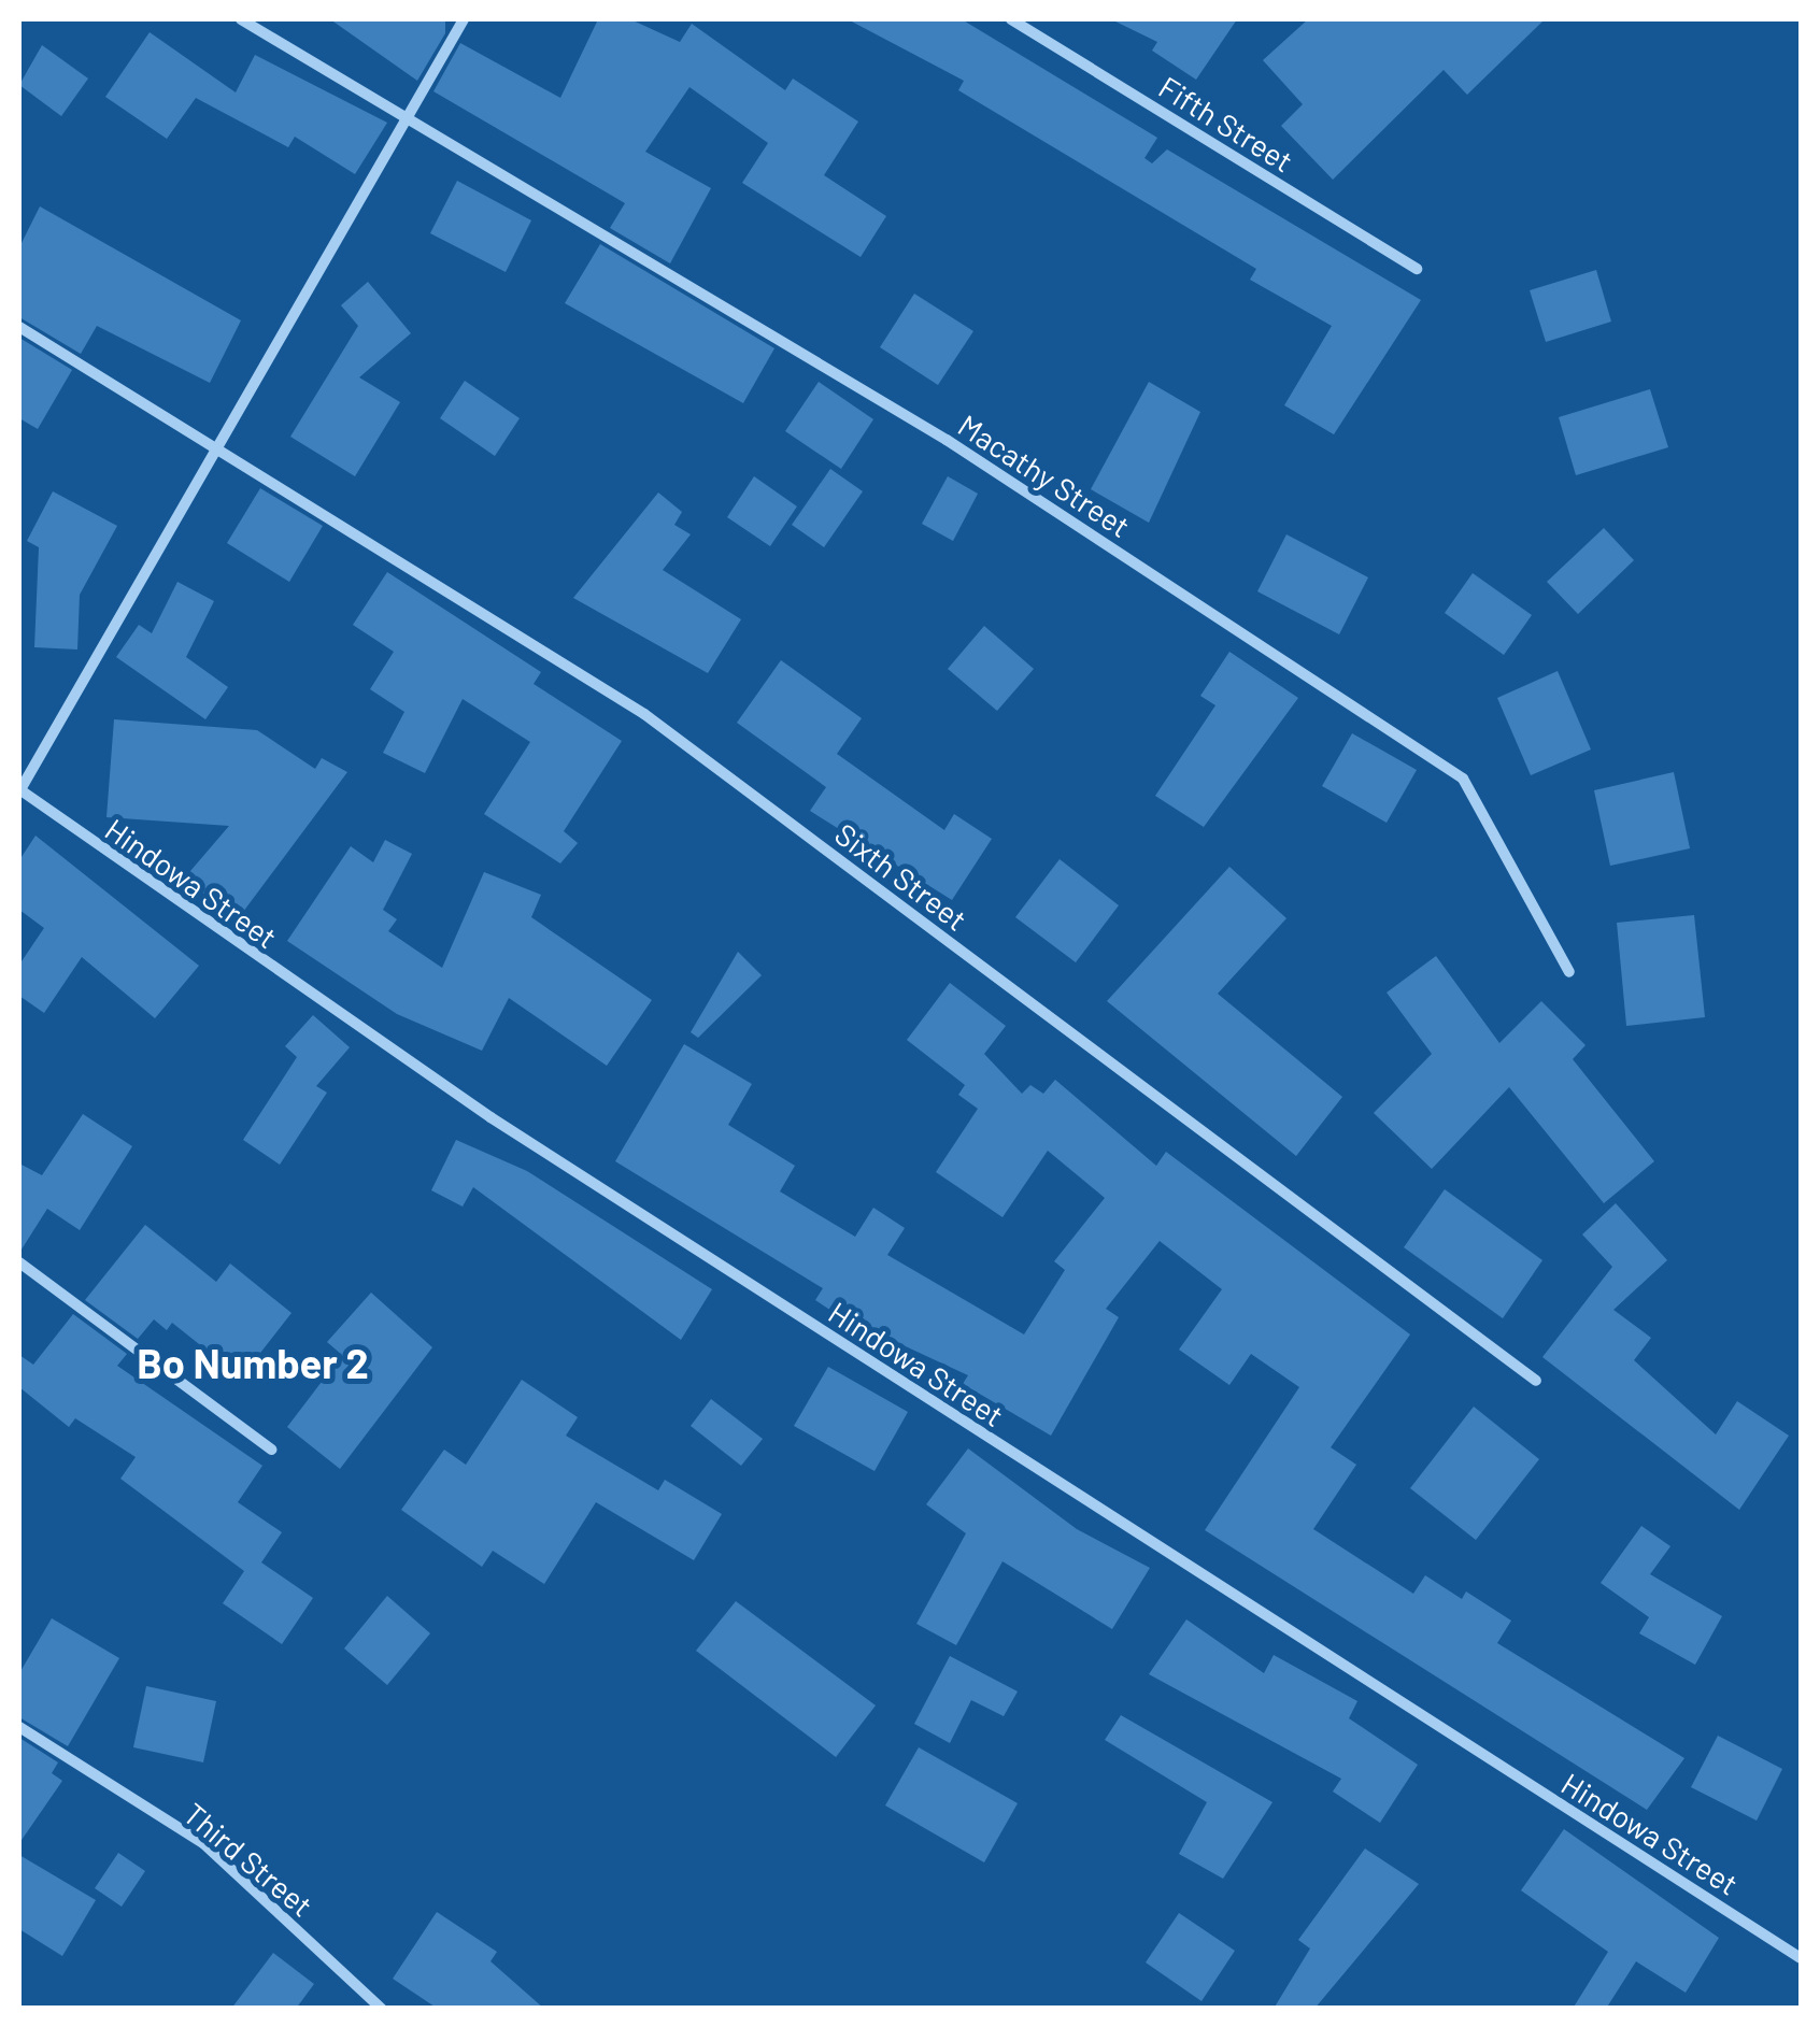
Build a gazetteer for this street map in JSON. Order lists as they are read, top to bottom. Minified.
{"streets":{"street":["Fifth Street","Macathy Street","Sixth Street","Hindowa Street","Third Street"]},"districts":["Bo Number 2"]}
